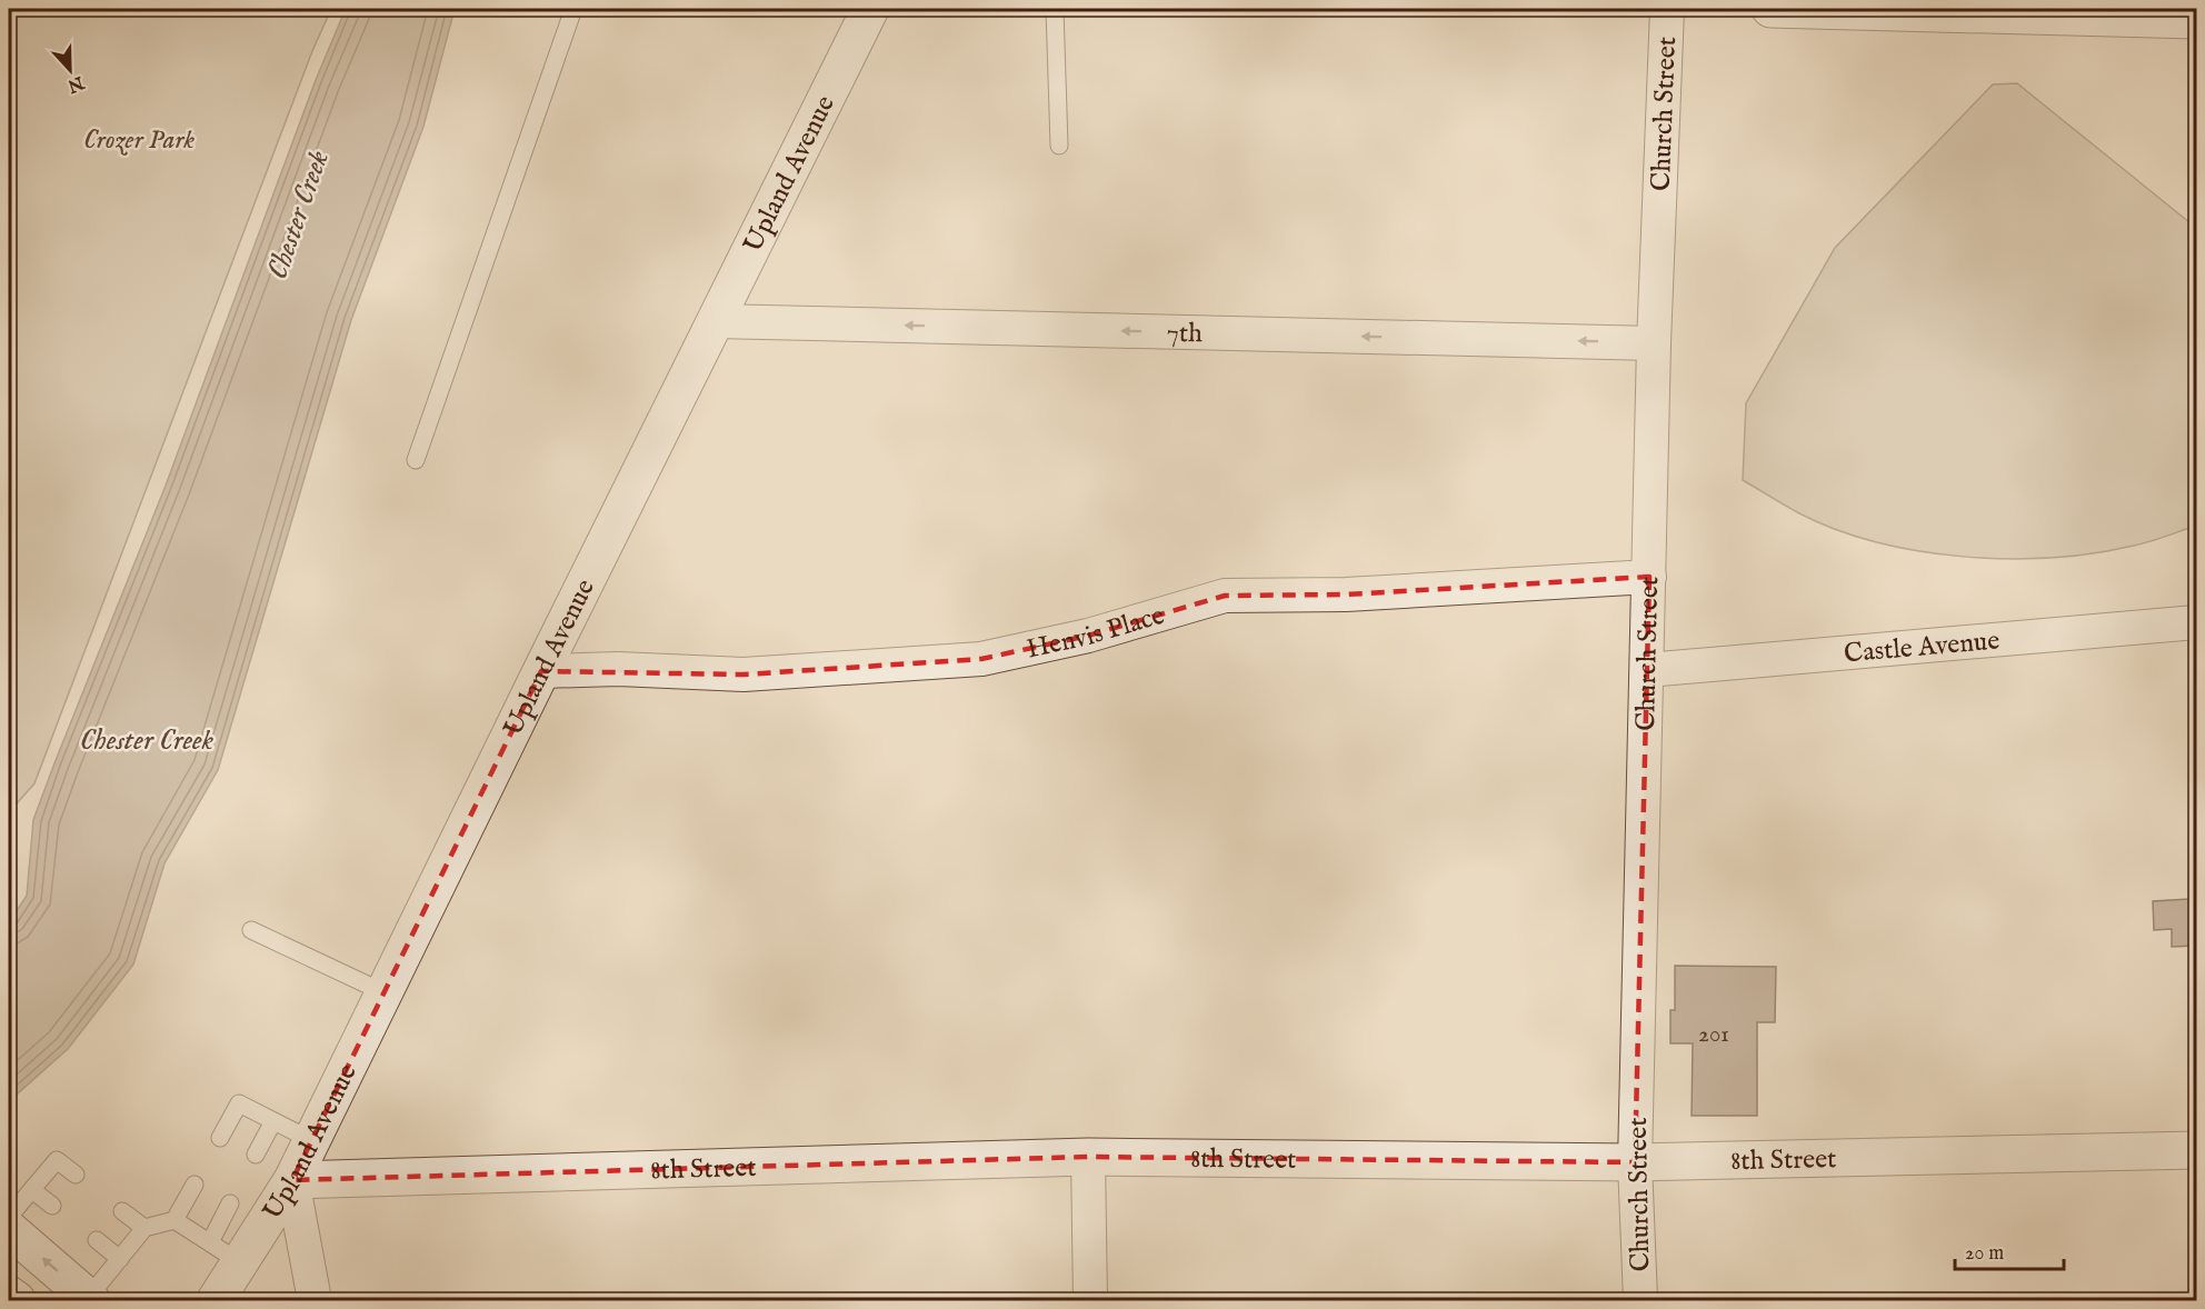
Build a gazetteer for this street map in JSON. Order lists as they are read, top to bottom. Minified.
{"streets":{"street":["Church Street","Upland Avenue","7th","Henvis Place","Castle Avenue","8th Street"]},"crossings":[["Church Street","7th"],["Church Street","Henvis Place"],["Church Street","Castle Avenue"],["Church Street","8th Street"],["Upland Avenue","7th"],["Upland Avenue","Henvis Place"],["Upland Avenue","8th Street"]],"one_way":["7th"],"water":["Chester Creek"],"parks":["Crozer Park"],"house_numbers":["201"],"scale_bar":"20 m","north":"bottom"}
